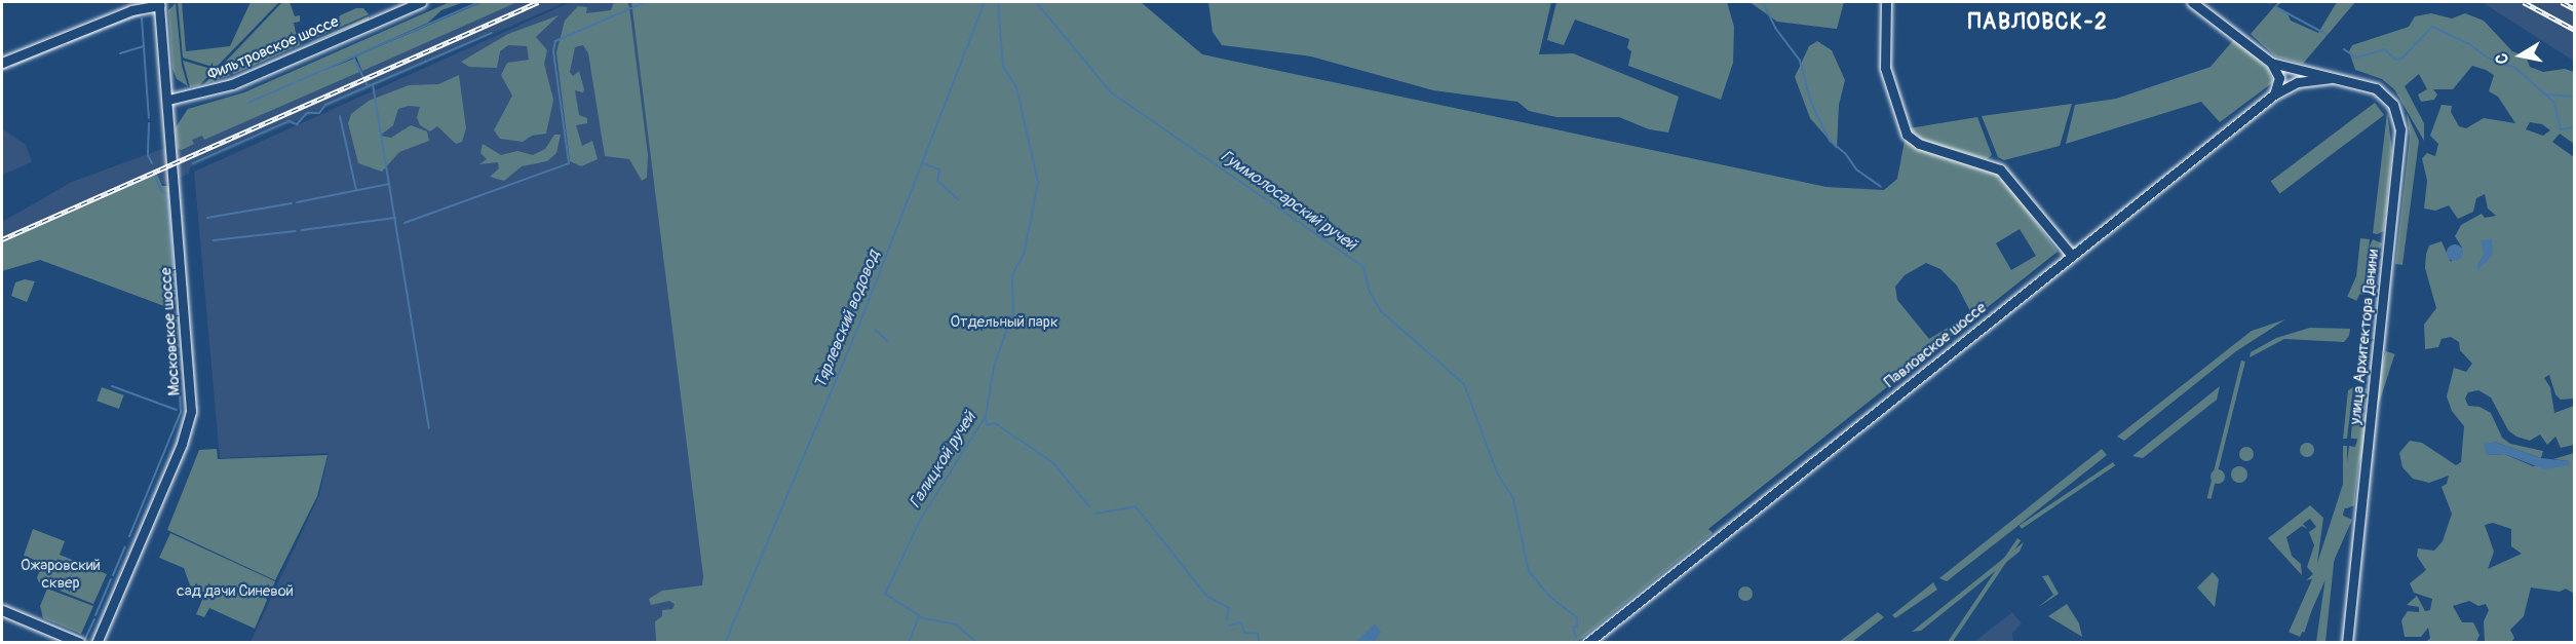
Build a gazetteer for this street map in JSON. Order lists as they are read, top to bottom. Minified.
{"streets":{"main road":["Фильтровское шоссе","Московское шоссе","улица Архитектора Данини","Павловское шоссе"]},"crossings":[["Фильтровское шоссе","Московское шоссе"],["улица Архитектора Данини","Павловское шоссе"]],"districts":["ПАВЛОВСК-2"],"water":["Гуммолосарский ручей","Тярлевский водовод","Галицкой ручей"],"parks":["Отдельный парк","Ожаровский сквер","сад дачи Синевой"],"north":"left"}
